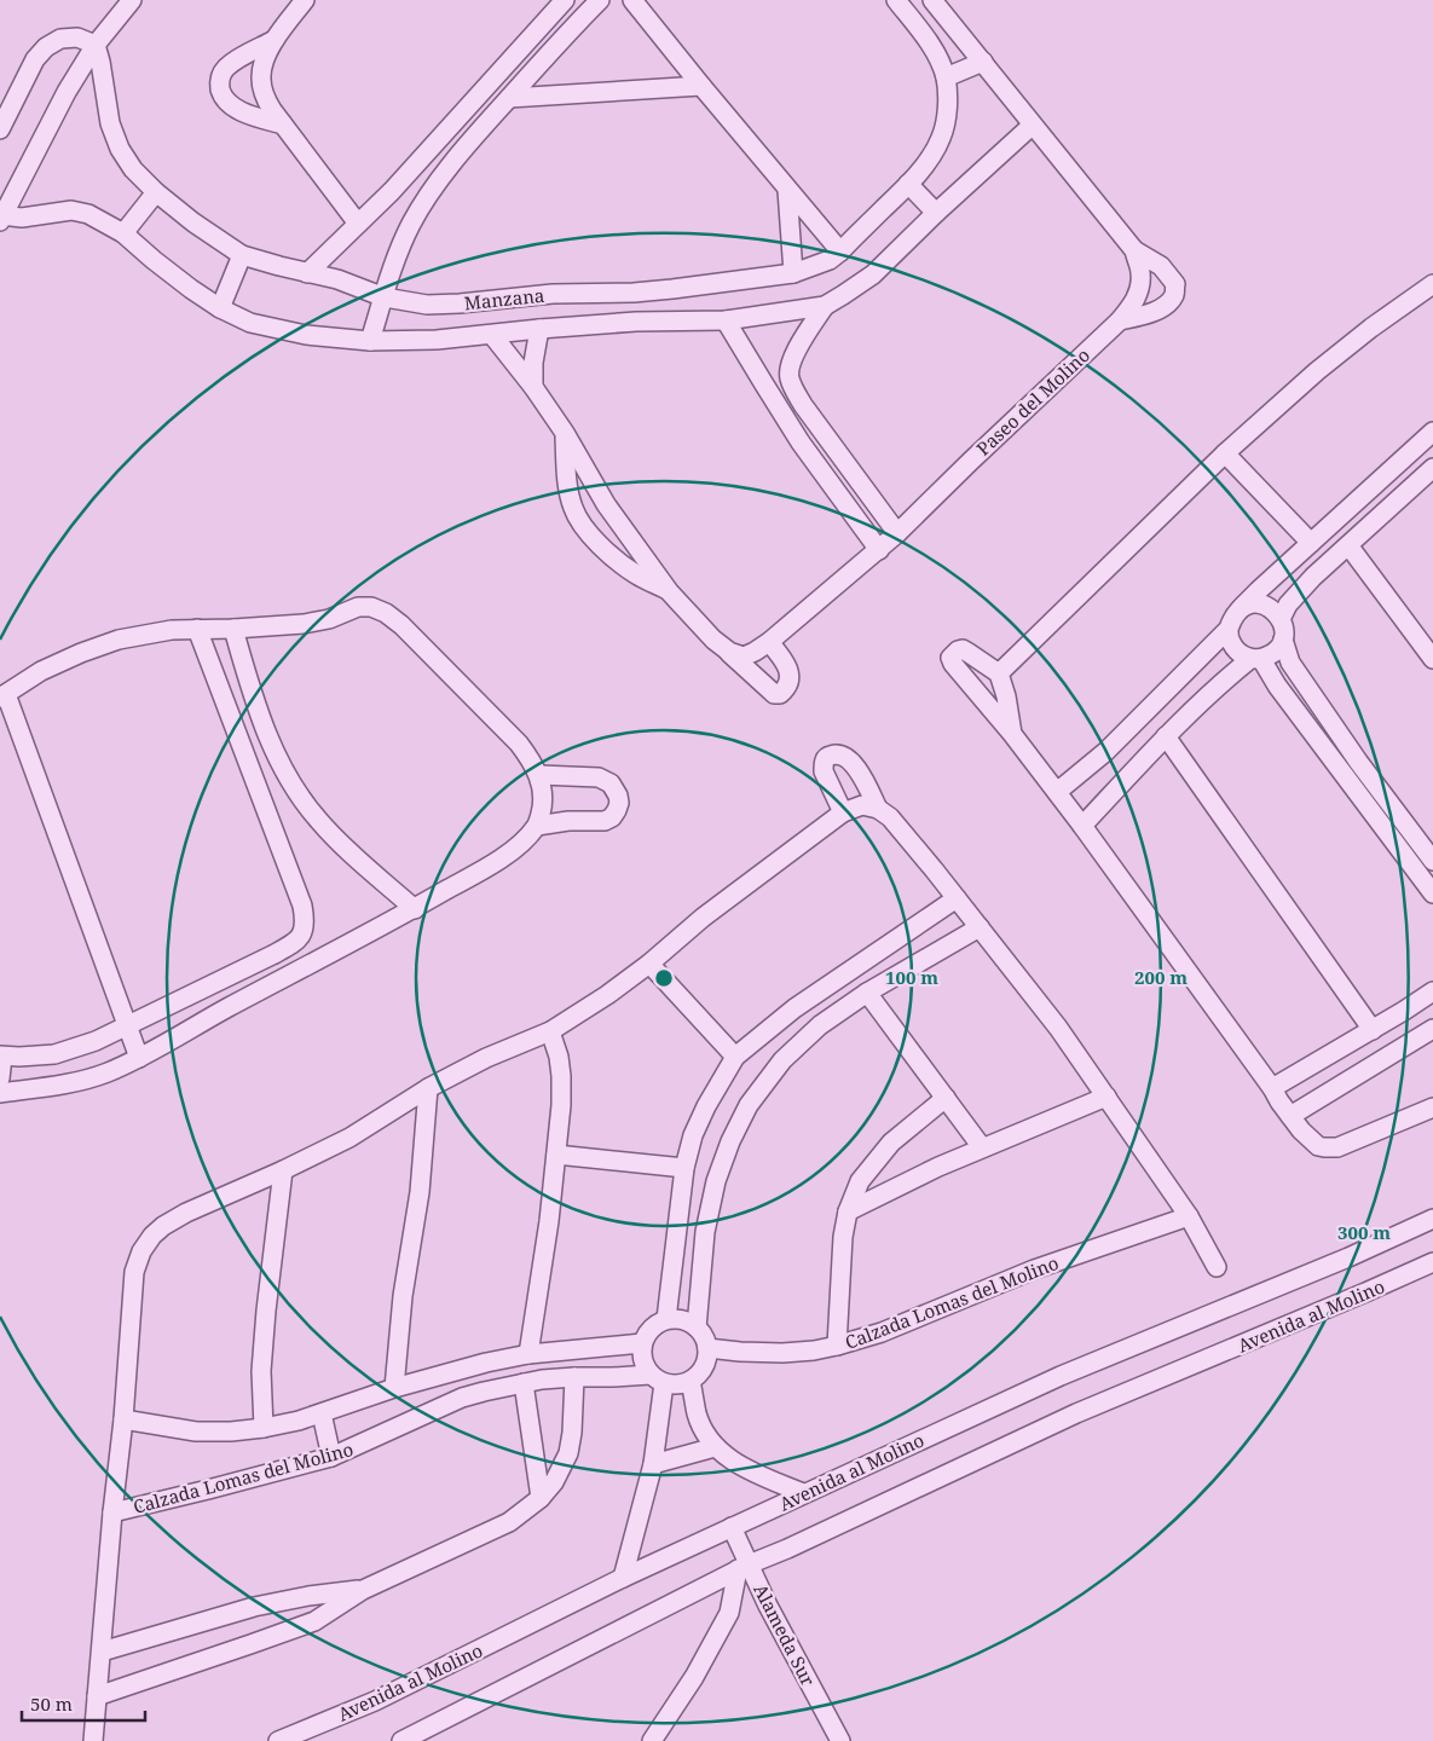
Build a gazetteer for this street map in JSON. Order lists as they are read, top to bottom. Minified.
{"streets":{"street":["Manzana","Paseo del Molino","Calzada Lomas del Molino","Avenida al Molino","Alameda Sur"]},"crossings":[["Avenida al Molino","Alameda Sur"]],"scale_bar":"50 m","rings":["100 m","200 m","300 m"]}
